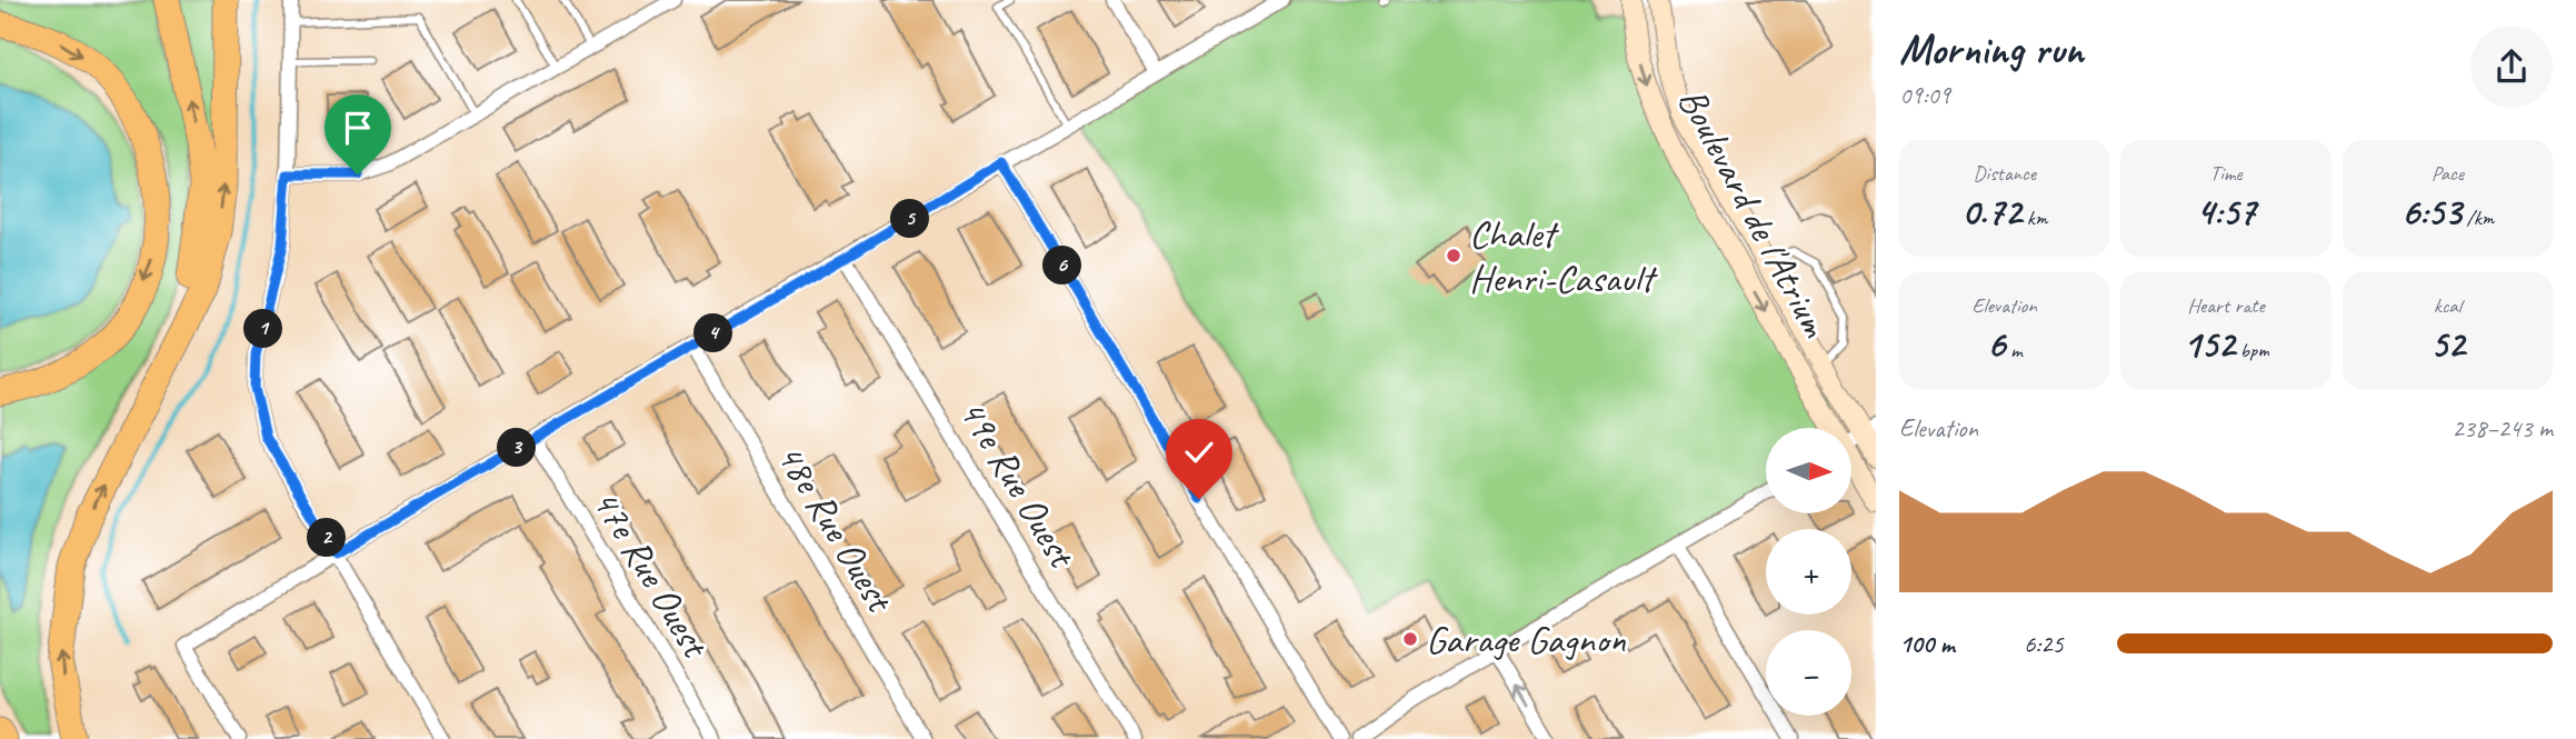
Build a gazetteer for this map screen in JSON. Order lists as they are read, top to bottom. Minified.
{"streets":{"street":["Boulevard de l'Atrium","49e Rue Ouest","48e Rue Ouest","47e Rue Ouest"]},"places":["Chalet Henri-Casault","Garage Gagnon"],"north":"right","page":{"heading":["Morning run","09:09"],"stats":[["Distance","0.72 km"],["Time","4:57"],["Pace","6:53 /km"],["Elevation","6 m"],["Heart rate","152 bpm"],["kcal","52"]],"pins":["5","6","1","4","3","2"],"chart":["Elevation","238–243 m"],"map_buttons":["+","−"],"list":[{"name":"100 m","note":"6:25"}]}}
